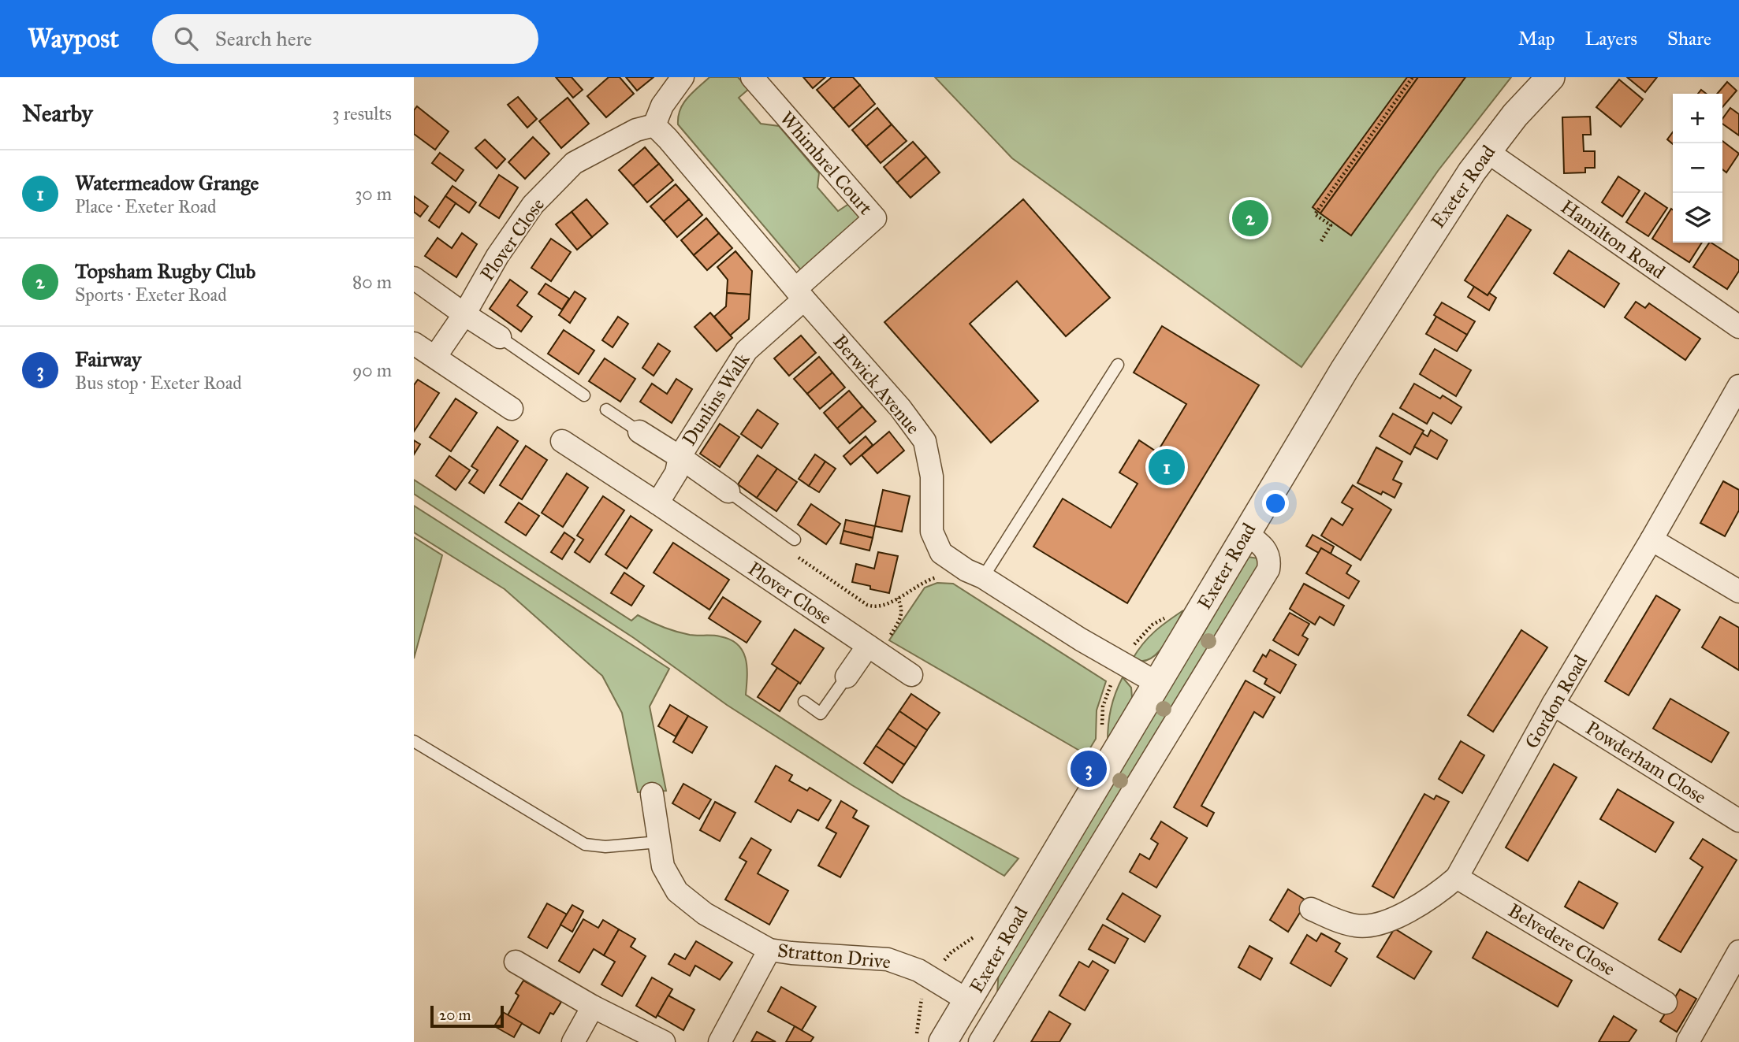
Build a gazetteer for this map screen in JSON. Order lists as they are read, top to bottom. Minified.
{"streets":{"street":["Whimbrel Court","Exeter Road","Plover Close","Hamilton Road","Berwick Avenue","Dunlins Walk","Gordon Road","Powderham Close","Belvedere Close","Stratton Drive"]},"crossings":[["Whimbrel Court","Berwick Avenue"],["Whimbrel Court","Dunlins Walk"],["Exeter Road","Hamilton Road"],["Exeter Road","Berwick Avenue"],["Exeter Road","Stratton Drive"],["Plover Close","Berwick Avenue"],["Berwick Avenue","Dunlins Walk"],["Gordon Road","Powderham Close"],["Gordon Road","Belvedere Close"]],"scale_bar":"20 m","page":{"header":"Waypost","search":"Search here","nav":["Map","Layers","Share"],"heading":["Nearby","3 results"],"map_buttons":["+","−"],"list":[{"mark":"1","name":"Watermeadow Grange","note":"Place · Exeter Road","value":"30 m"},{"mark":"2","name":"Topsham Rugby Club","note":"Sports · Exeter Road","value":"80 m"},{"mark":"3","name":"Fairway","note":"Bus stop · Exeter Road","value":"90 m"}],"pins":["2","1","3"],"scale":"20 m"}}
